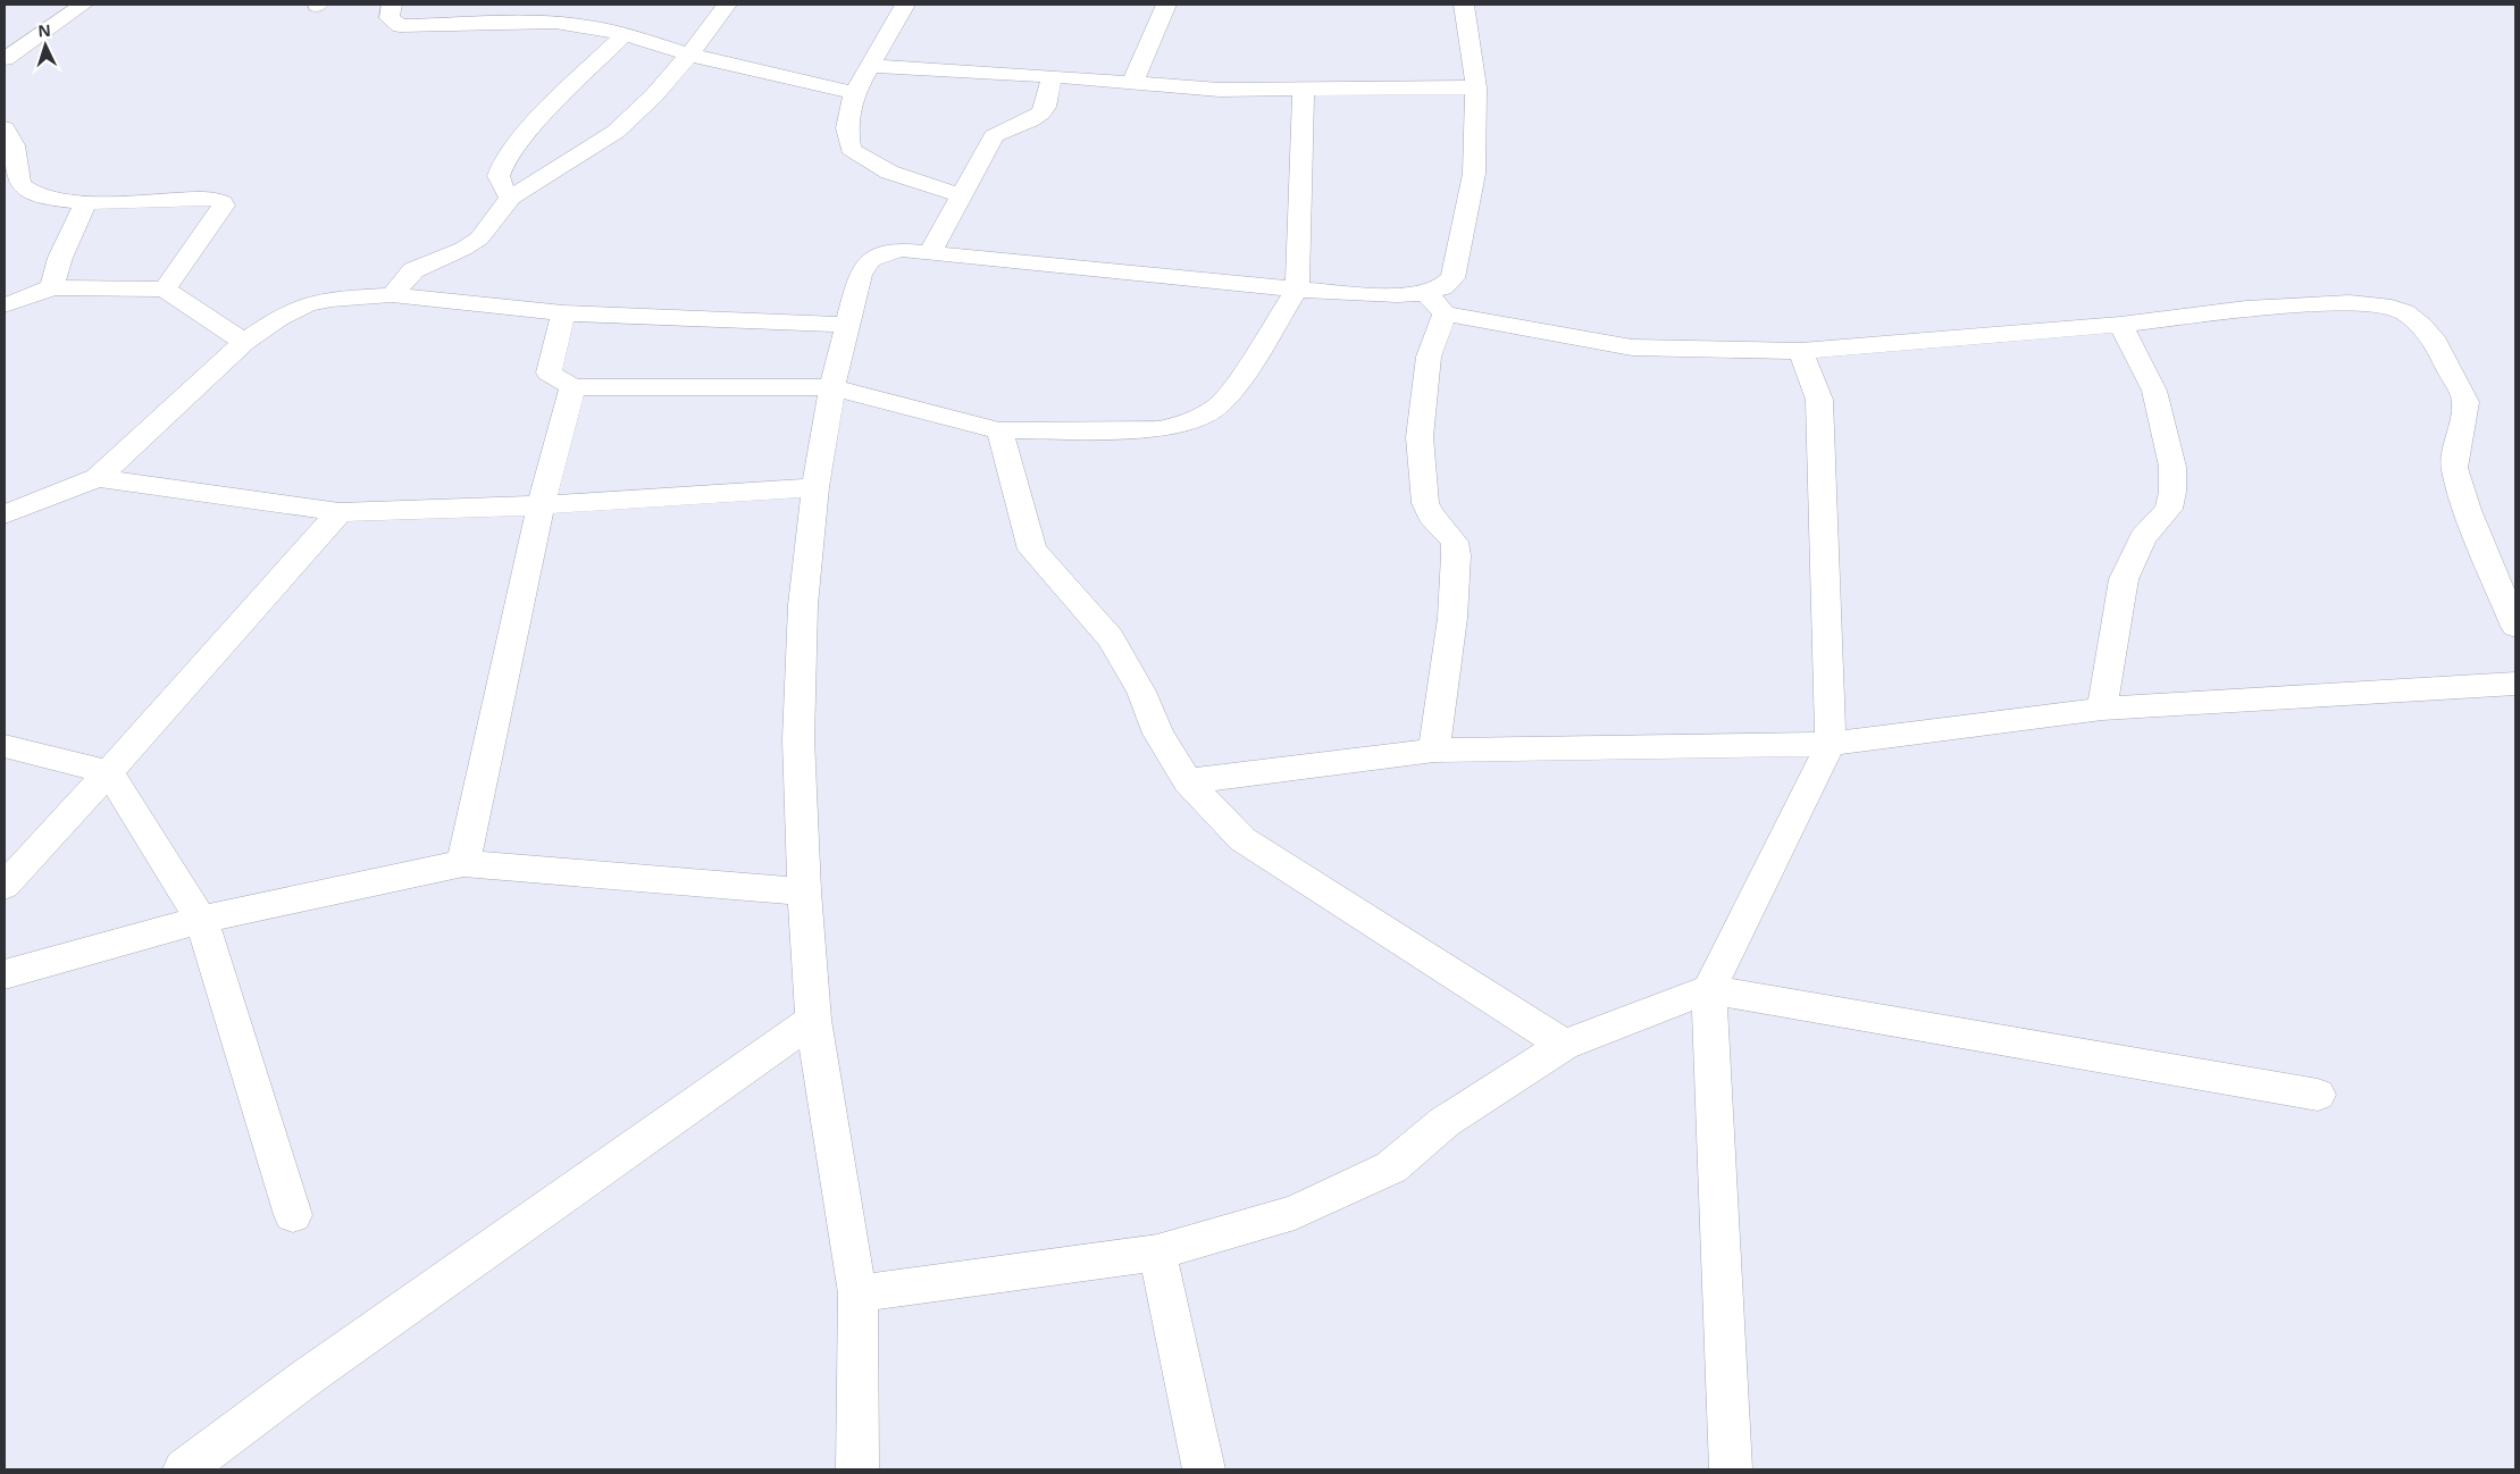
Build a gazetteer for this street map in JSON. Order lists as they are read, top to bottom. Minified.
{"north":"top"}
